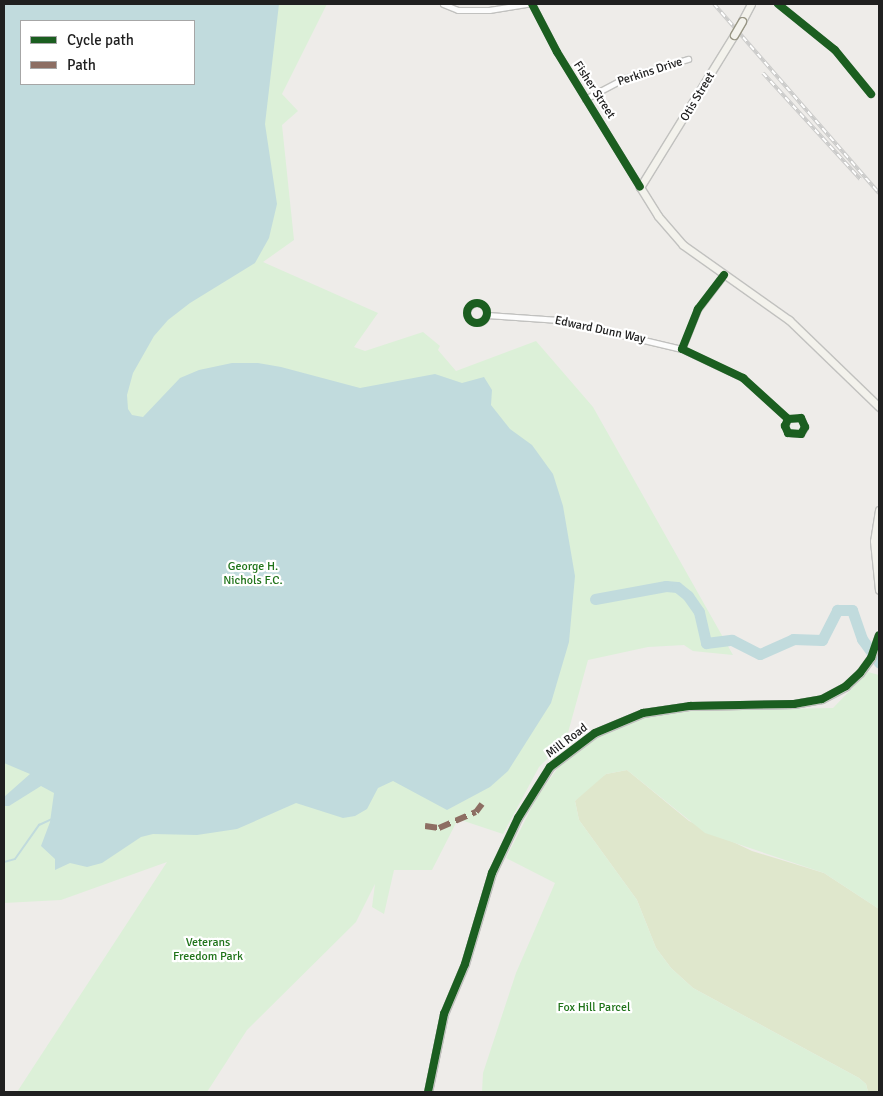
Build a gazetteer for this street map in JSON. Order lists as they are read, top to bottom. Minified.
{"streets":{"street":["Perkins Drive","Fisher Street","Otis Street","Edward Dunn Way","Mill Road"]},"crossings":[["Perkins Drive","Fisher Street"],["Fisher Street","Otis Street"]],"parks":["George H. Nichols F.C.","Veterans Freedom Park","Fox Hill Parcel"],"legend":["Cycle path","Path"]}
